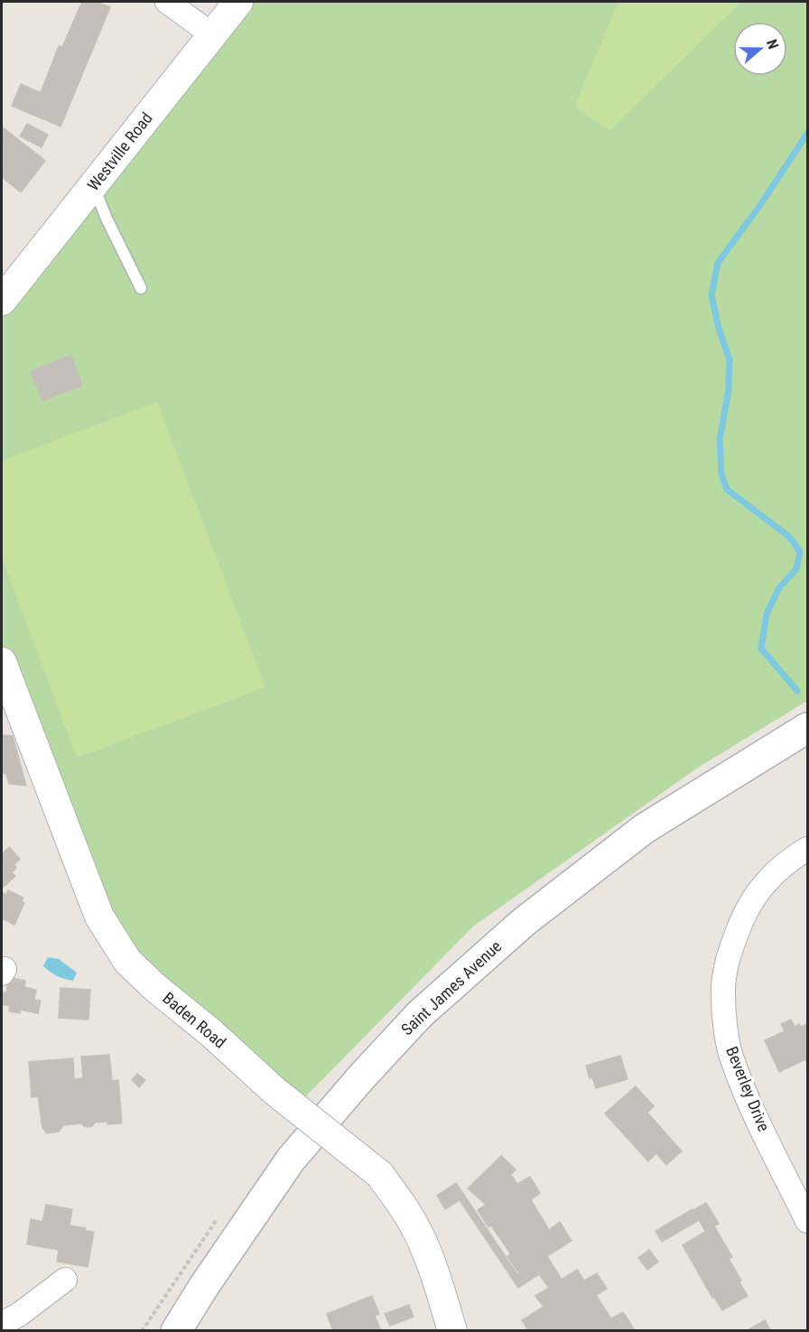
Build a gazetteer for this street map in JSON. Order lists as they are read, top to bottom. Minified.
{"streets":{"main road":["Saint James Avenue"],"street":["Westville Road","Baden Road","Beverley Drive"]},"north":"right"}
